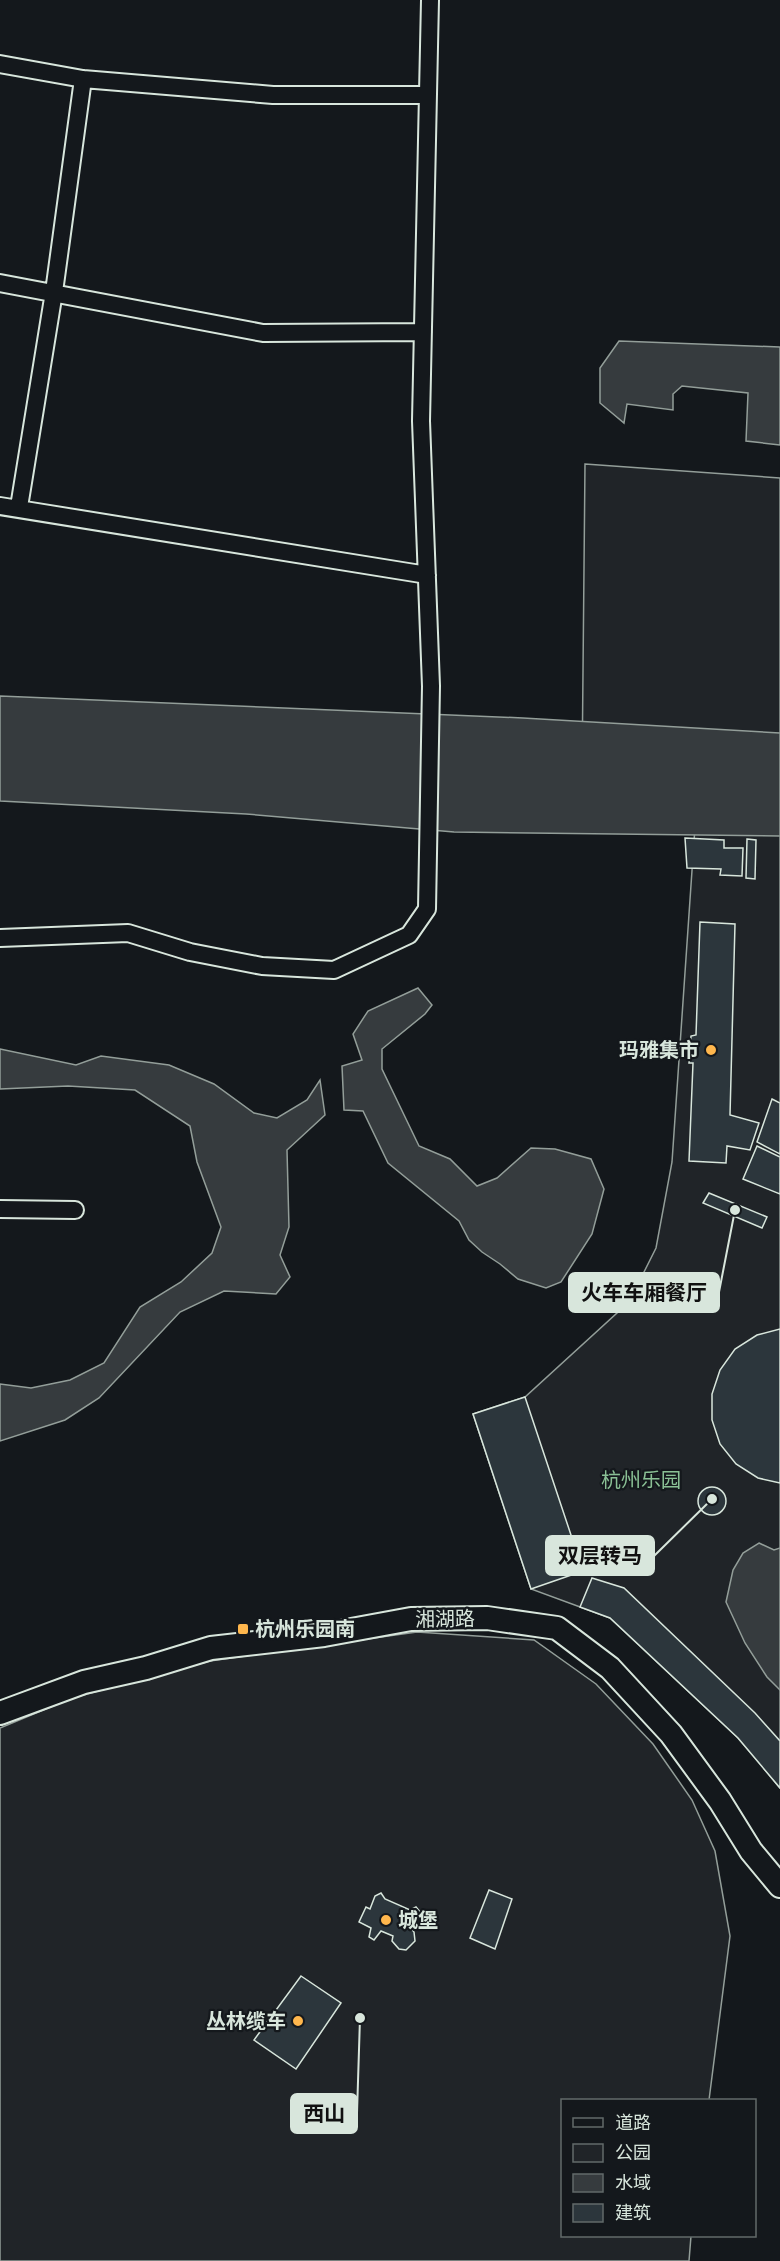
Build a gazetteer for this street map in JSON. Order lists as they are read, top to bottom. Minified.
{"streets":{"main road":["湘湖路"]},"parks":["杭州乐园"],"places":{"other":["玛雅集市","火车车厢餐厅","双层转马","城堡","西山","丛林缆车"],"transit":["杭州乐园南"]},"legend":["道路","公园","水域","建筑"]}
